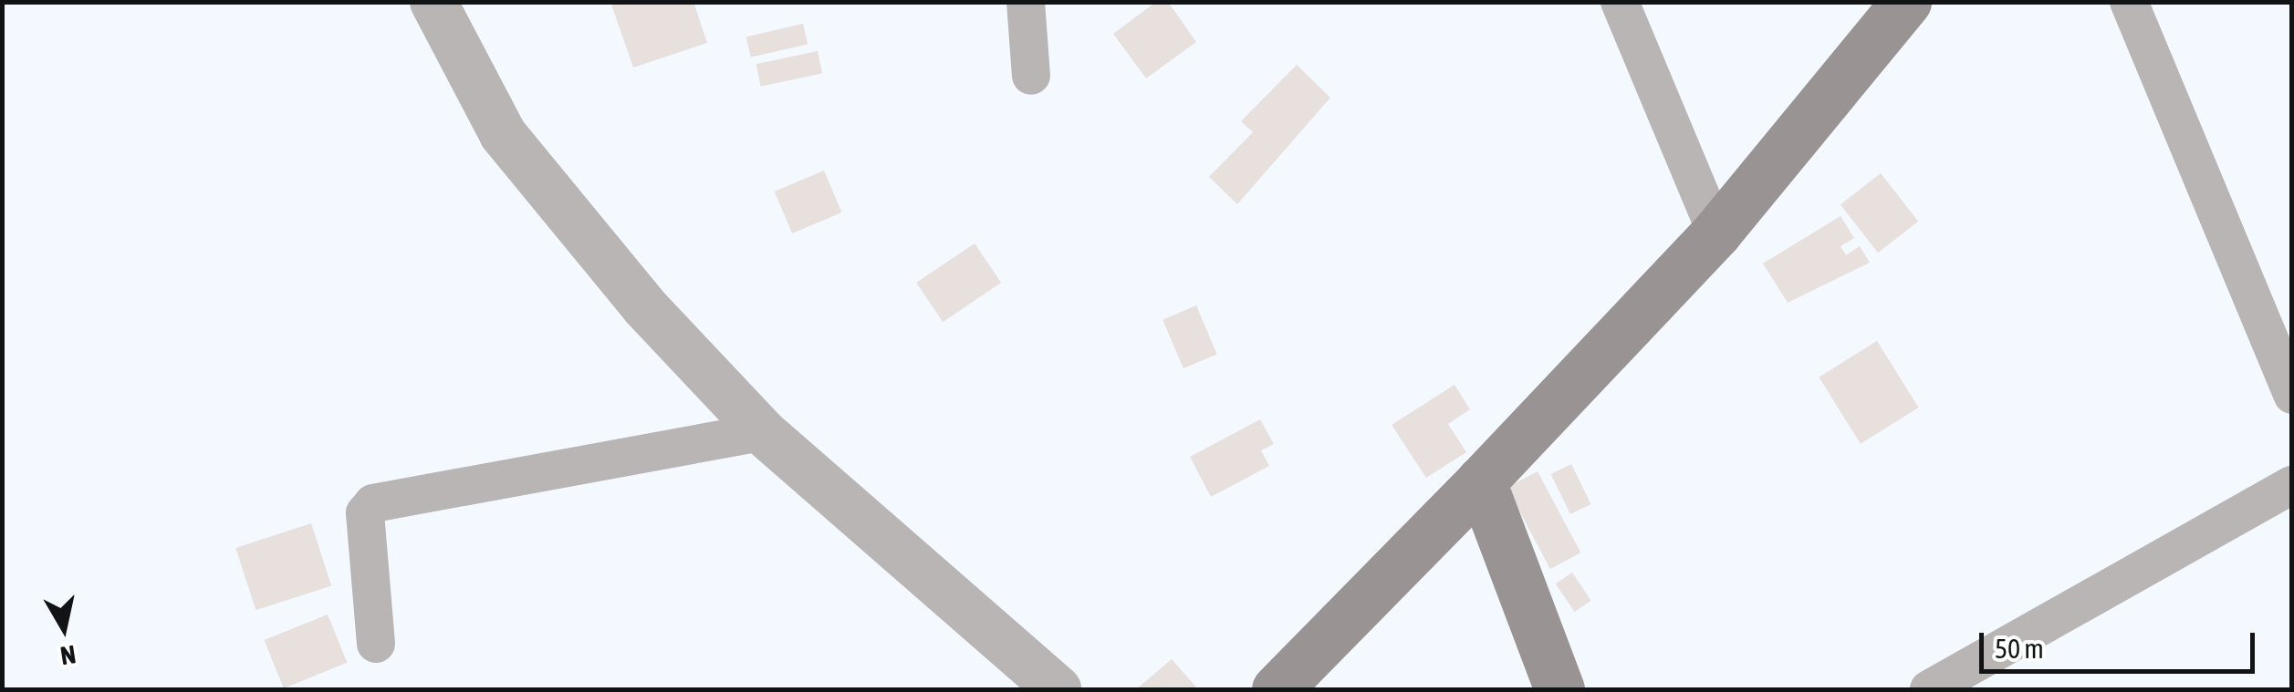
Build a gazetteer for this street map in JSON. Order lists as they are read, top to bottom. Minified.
{"scale_bar":"50 m","north":"bottom"}
